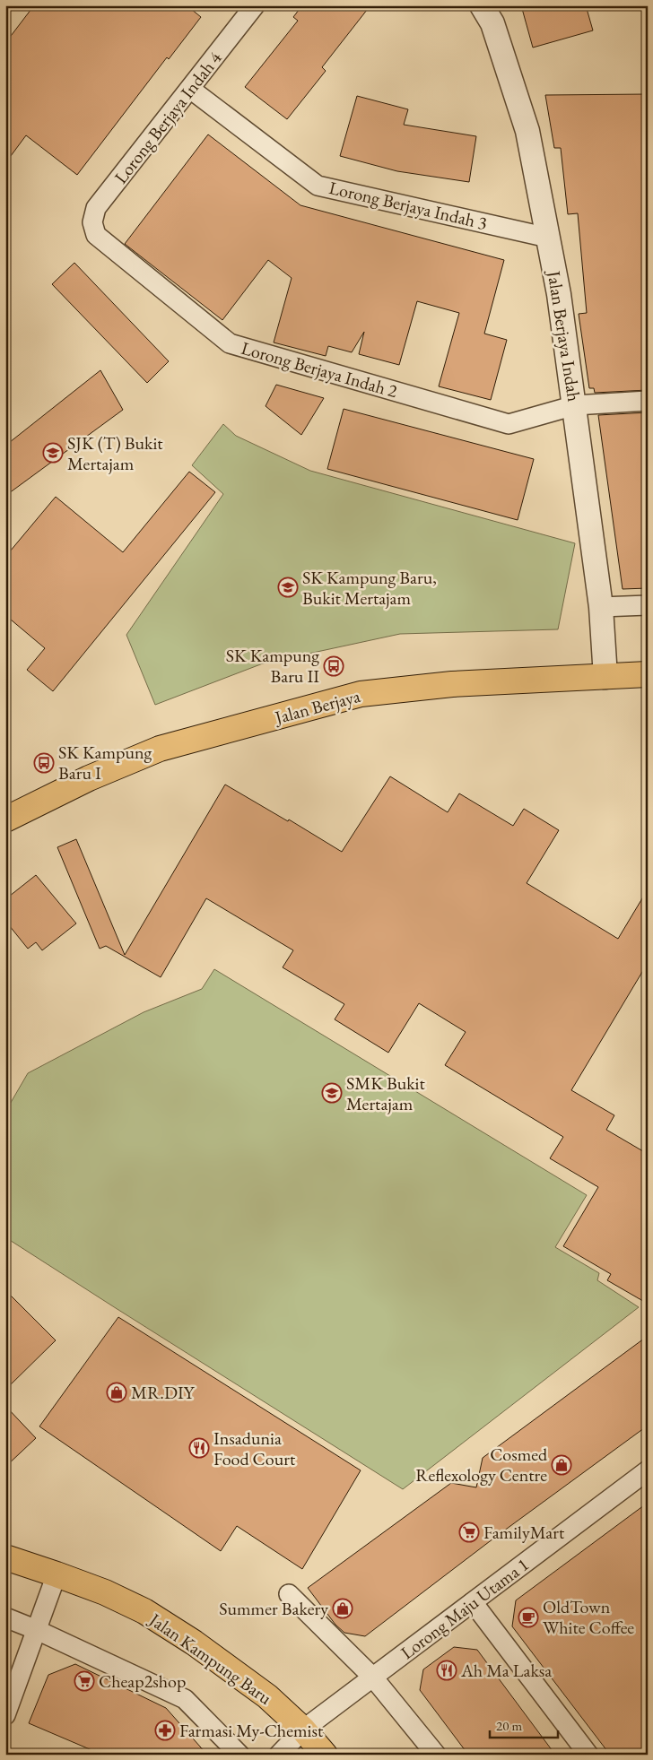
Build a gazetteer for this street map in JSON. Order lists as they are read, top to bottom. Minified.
{"streets":{"main road":["Jalan Berjaya","Jalan Kampung Baru"],"street":["Lorong Berjaya Indah 4","Lorong Berjaya Indah 3","Jalan Berjaya Indah","Lorong Berjaya Indah 2","Lorong Maju Utama 1"]},"crossings":[["Lorong Berjaya Indah 4","Lorong Berjaya Indah 3"],["Lorong Berjaya Indah 4","Lorong Berjaya Indah 2"],["Lorong Berjaya Indah 3","Jalan Berjaya Indah"],["Jalan Berjaya Indah","Lorong Berjaya Indah 2"],["Jalan Berjaya Indah","Jalan Berjaya"],["Lorong Maju Utama 1","Jalan Kampung Baru"]],"places":{"school or university":["SJK (T) Bukit Mertajam","SK Kampung Baru, Bukit Mertajam","SMK Bukit Mertajam"],"bus stop":["SK Kampung Baru II","SK Kampung Baru I"],"shop":["MR.DIY","Cosmed Reflexology Centre","Summer Bakery"],"restaurant":["Insadunia Food Court","Ah Ma Laksa"],"supermarket":["FamilyMart","Cheap2shop"],"cafe":["OldTown White Coffee"],"pharmacy":["Farmasi My-Chemist"]},"scale_bar":"20 m"}
